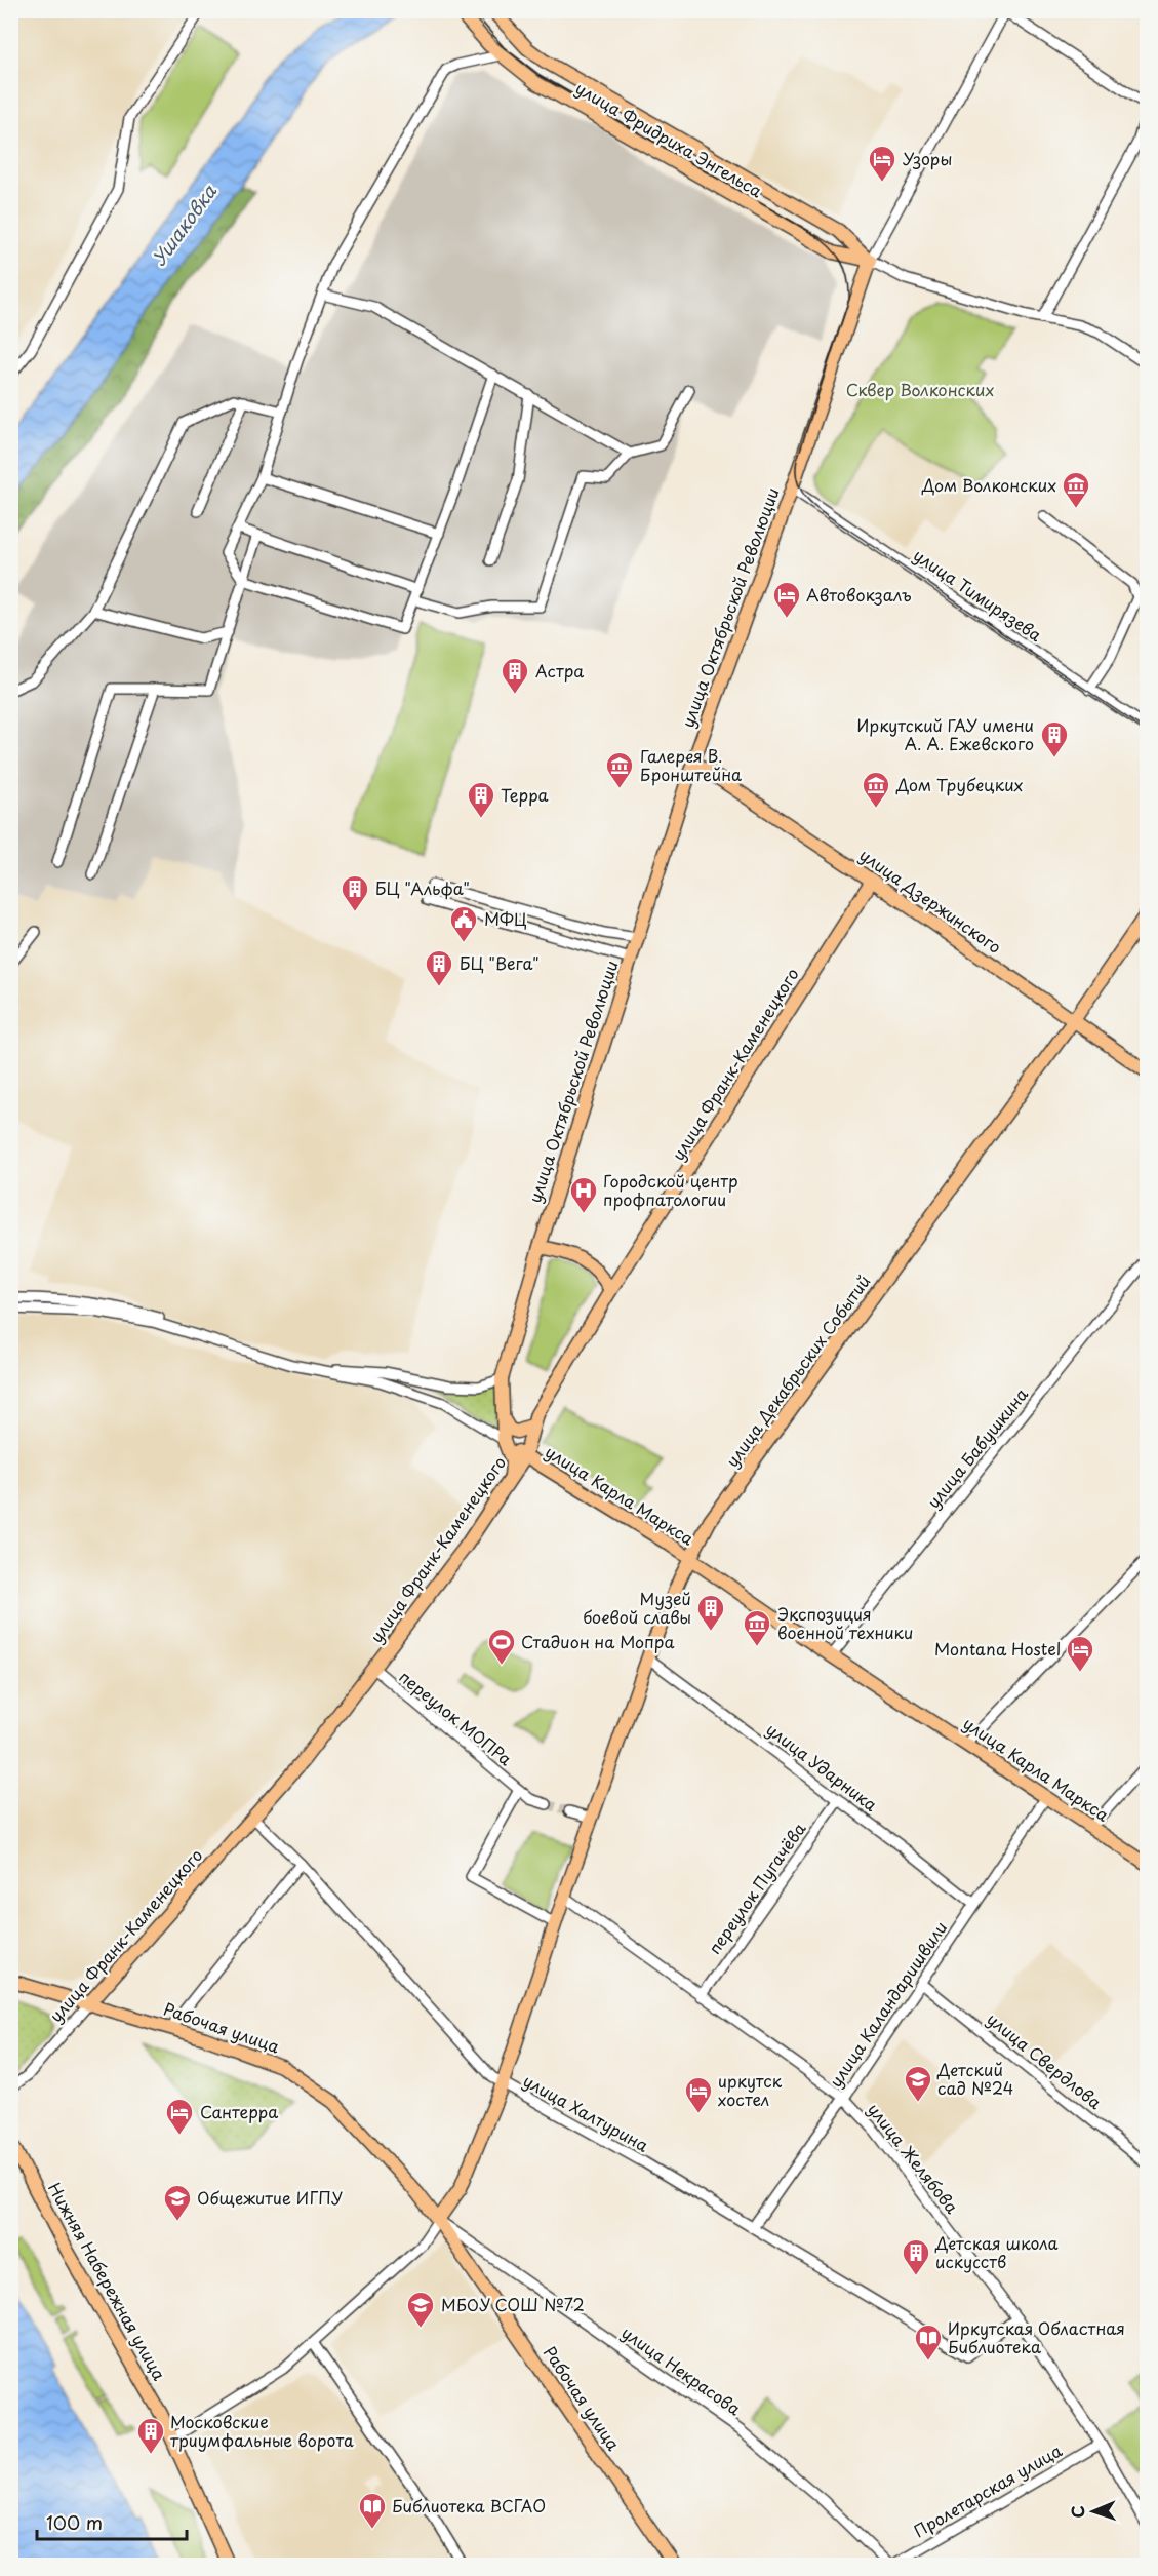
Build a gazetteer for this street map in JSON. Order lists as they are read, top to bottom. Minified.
{"streets":{"main road":["улица Фридриха Энгельса","улица Октябрьской Революции","улица Дзержинского","улица Франк-Каменецкого","улица Декабрьских Событий","улица Карла Маркса","Рабочая улица","Нижняя Набережная улица"],"street":["улица Тимирязева","улица Бабушкина","переулок МОПРа","улица Ударника","переулок Пугачёва","улица Каландаришвили","улица Свердлова","улица Халтурина","улица Желябова","улица Некрасова","Пролетарская улица"]},"crossings":[["улица Фридриха Энгельса","улица Октябрьской Революции"],["улица Тимирязева","улица Октябрьской Революции"],["улица Октябрьской Революции","улица Дзержинского"],["улица Октябрьской Революции","улица Франк-Каменецкого"],["улица Октябрьской Революции","улица Карла Маркса"],["улица Дзержинского","улица Франк-Каменецкого"],["улица Дзержинского","улица Декабрьских Событий"],["улица Франк-Каменецкого","улица Карла Маркса"],["улица Франк-Каменецкого","переулок МОПРа"],["улица Франк-Каменецкого","Рабочая улица"],["улица Франк-Каменецкого","улица Халтурина"],["улица Декабрьских Событий","улица Карла Маркса"],["улица Декабрьских Событий","улица Ударника"],["улица Декабрьских Событий","улица Желябова"],["улица Бабушкина","улица Карла Маркса"],["улица Карла Маркса","улица Каландаришвили"],["улица Ударника","переулок Пугачёва"],["улица Ударника","улица Каландаришвили"],["переулок Пугачёва","улица Желябова"],["улица Каландаришвили","улица Свердлова"],["улица Каландаришвили","улица Халтурина"],["улица Каландаришвили","улица Желябова"],["Рабочая улица","улица Некрасова"],["улица Халтурина","улица Желябова"],["улица Желябова","Пролетарская улица"],["улица Некрасова","Пролетарская улица"]],"water":["Ушаковка"],"parks":["Сквер Волконских"],"places":{"hotel":["Узоры","Автовокзалъ","Montana Hostel","иркутск хостел","Сантерра"],"museum":["Дом Волконских","Галерея В. Бронштейна","Дом Трубецких","Экспозиция военной техники"],"building":["Астра","Иркутский ГАУ имени А. А. Ежевского","Терра","БЦ \"Альфа\"","БЦ \"Вега\"","Музей боевой славы","Детская школа искусств","Московские триумфальные ворота"],"public building":["МФЦ"],"hospital":["Городской центр профпатологии"],"sports":["Стадион на Мопра"],"school or university":["Детский сад №24","Общежитие ИГПУ","МБОУ СОШ №72"],"library":["Иркутская Областная Библиотека","Библиотека ВСГАО"]},"scale_bar":"100 m","north":"left"}
